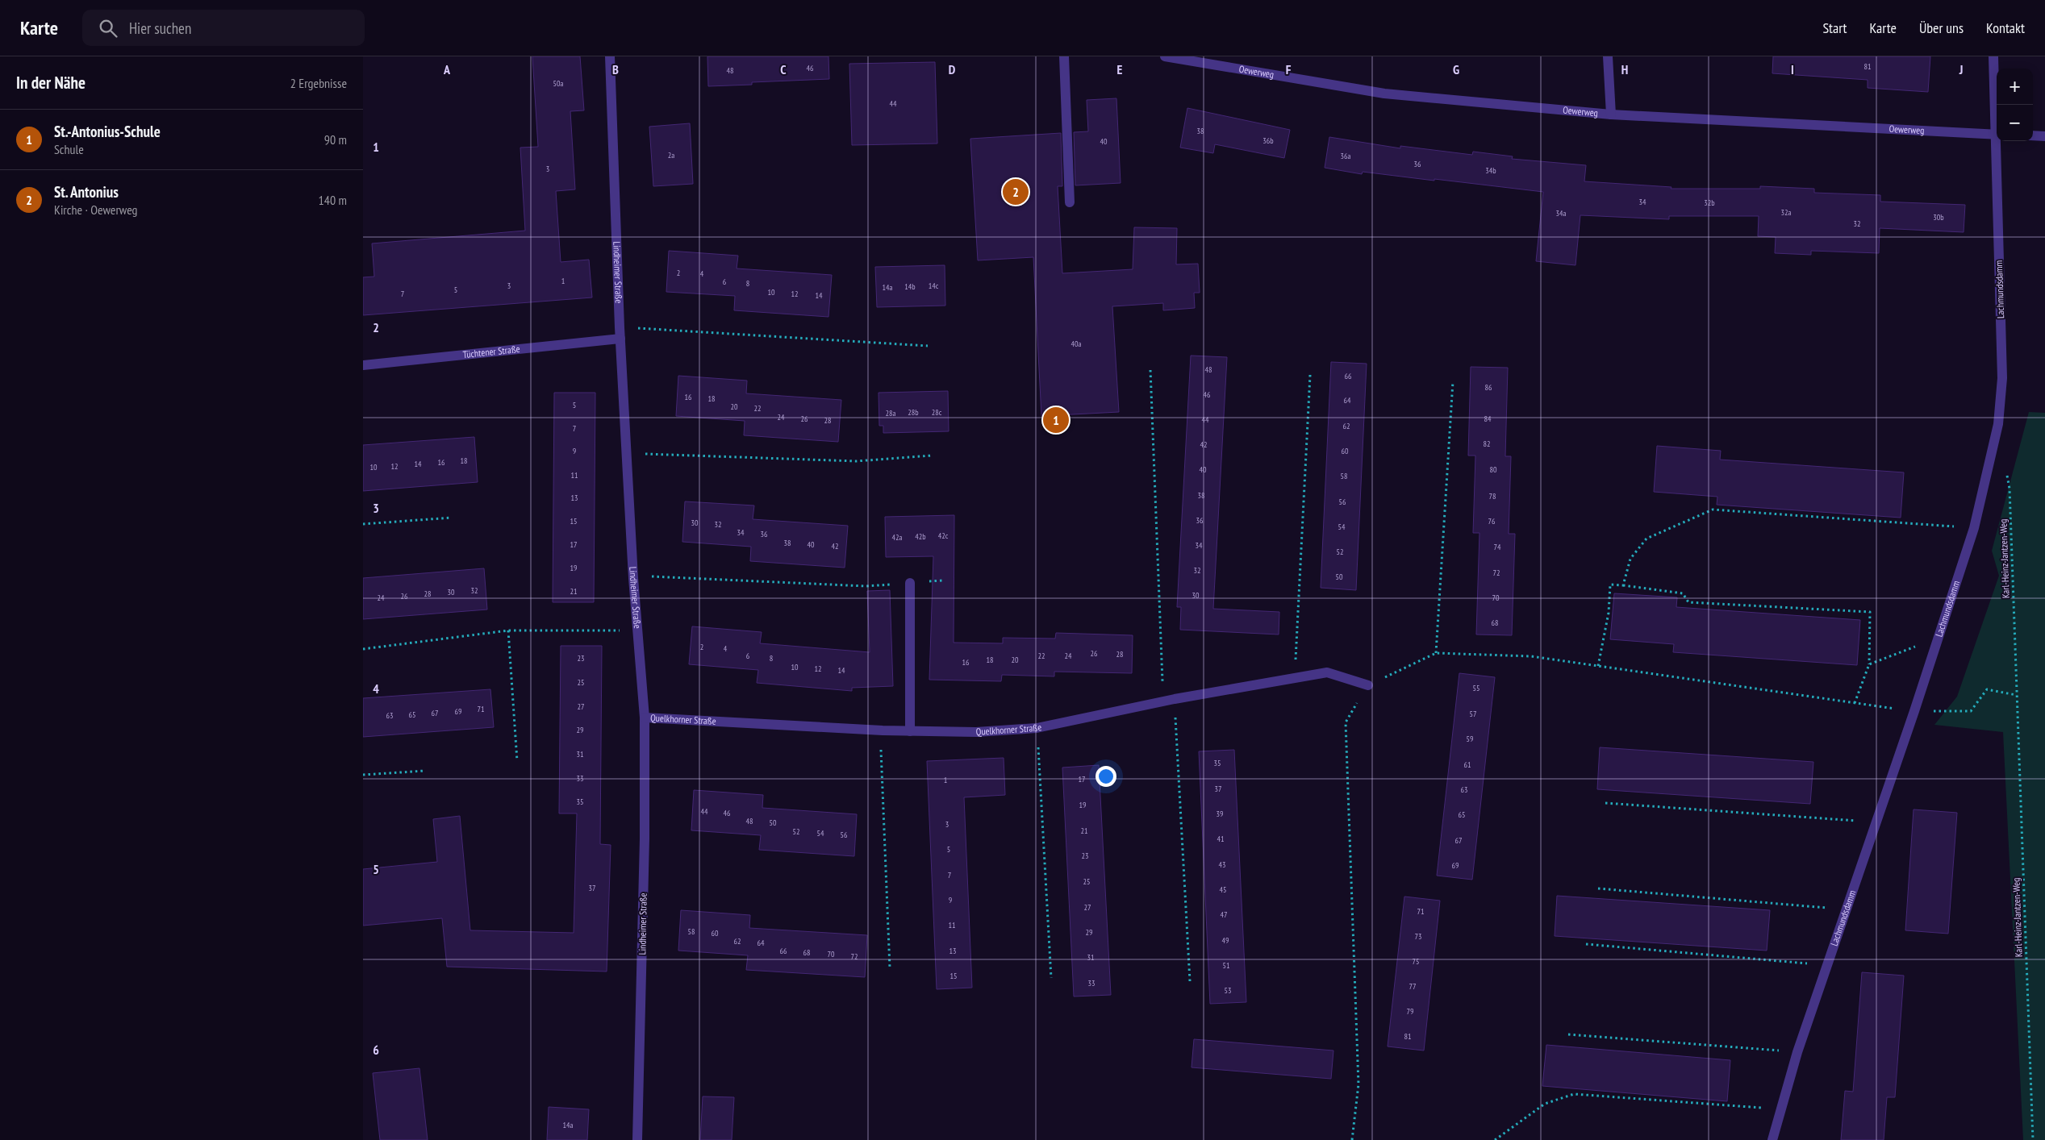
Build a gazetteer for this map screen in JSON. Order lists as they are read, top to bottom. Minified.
{"streets":{"street":["Oewerweg","Lindheimer Straße","Lachmundsdamm","Tüchtener Straße","Quelkhorner Straße"],"path":["Karl-Heinz-Jantzen-Weg"]},"crossings":[["Lindheimer Straße","Tüchtener Straße"],["Lindheimer Straße","Quelkhorner Straße"]],"house_numbers":["81","46","48","50a","44","38","36b","40","2a","36a","36","3","34b","34","32b","32a","34a","30b","32","2","4","1","6","8","3","14c","14b","14a","5","10","7","12","14","40a","48","66","86","46","16","18","64","5","20","22","28b","28c","28a","24","26","84","44","28","62","7","82","42","9","60","18","16","14","12","10","40","80","11","58","38","78","13","56","36","15","76","30","32","54","34","36","42c","42b","42a","38","17","40","34","42","74","52","19","32","72","50","32","21","30","28","30","26","24","70","68","2","4","26","28","6","22","24","23","8","18","20","16","10","12","14","25","55","27","71","69","67","57","65","63","29","59","31","35","61","33","17","1","37","63","35","19","44","46","39","65","48","50","3","21","52","54","56","41","67","5","23","43","69","7","25","37","45","9","27","71","47","11","58","29","60","73","49","62","64","66","13","68","70","72","31","75","51","15","33","77","53","79","81","14a"],"page":{"header":"Karte","search":"Hier suchen","nav":["Start","Karte","Über uns","Kontakt"],"heading":["In der Nähe","2 Ergebnisse"],"map_buttons":["+","−"],"list":[{"mark":"1","name":"St.-Antonius-Schule","note":"Schule","value":"90 m"},{"mark":"2","name":"St. Antonius","note":"Kirche · Oewerweg","value":"140 m"}],"pins":["2","1"]},"grid":{"columns":["A","B","C","D","E","F","G","H","I","J"],"rows":["1","2","3","4","5","6"]}}
